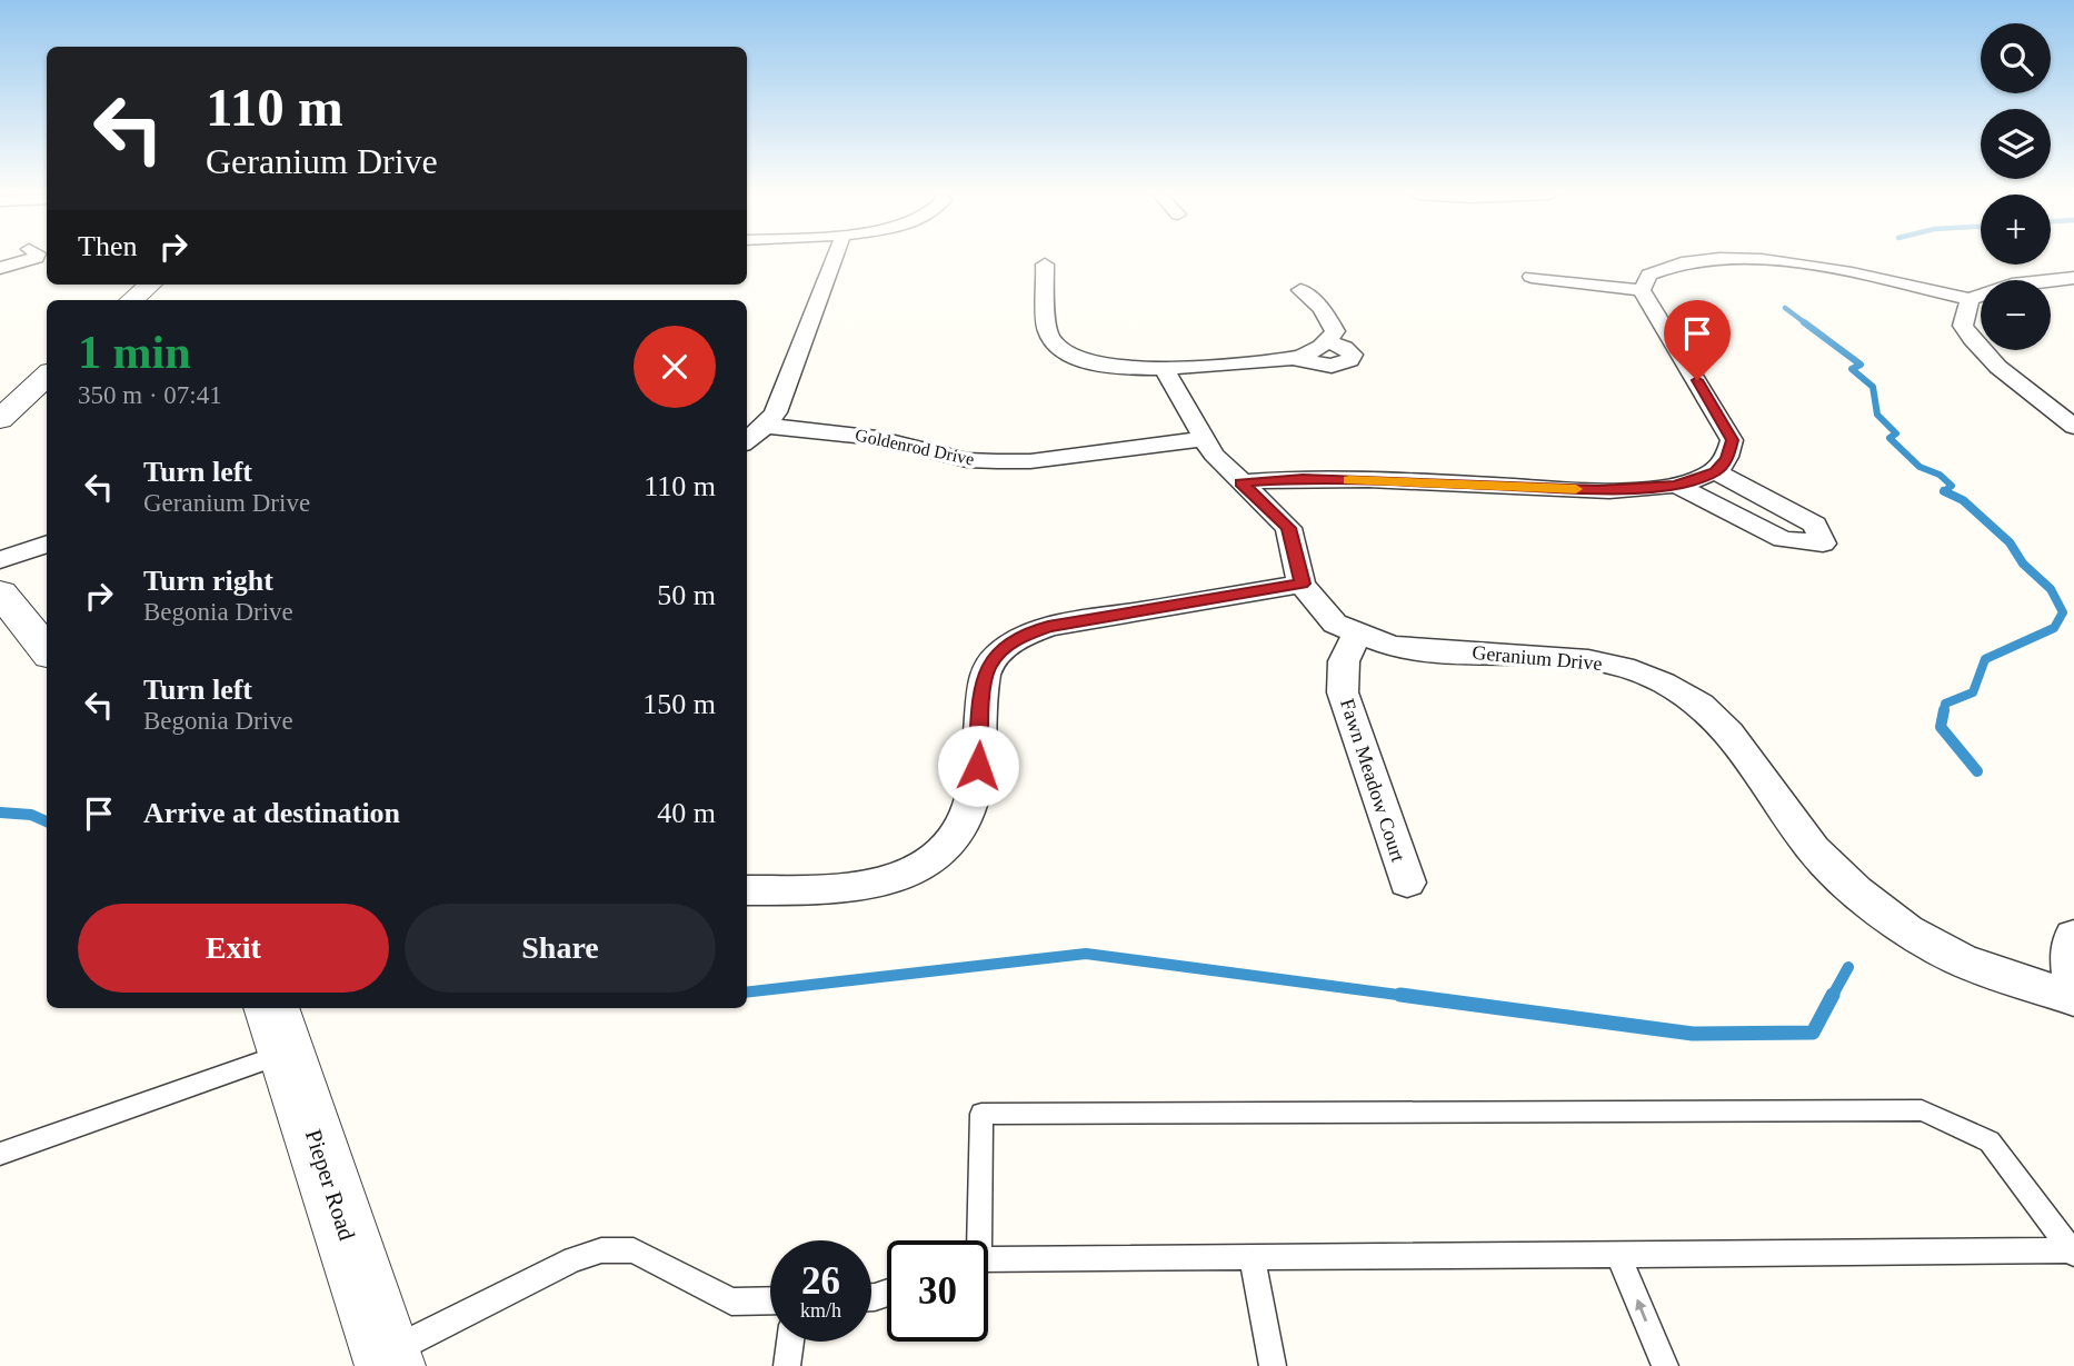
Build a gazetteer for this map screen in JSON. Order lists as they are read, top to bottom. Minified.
{"streets":{"street":["Goldenrod Drive","Geranium Drive","Fawn Meadow Court","Pieper Road"]},"crossings":[["Goldenrod Drive","Geranium Drive"],["Geranium Drive","Fawn Meadow Court"]],"page":{"map_buttons":["+","−"],"turn":["110 m","Geranium Drive"],"then":"Then","heading":["1 min","350 m · 07:41"],"list":[{"name":"Turn left","note":"Geranium Drive","value":"110 m"},{"name":"Turn right","note":"Begonia Drive","value":"50 m"},{"name":"Turn left","note":"Begonia Drive","value":"150 m"},{"name":"Arrive at destination","value":"40 m"}],"buttons":["Exit","Share"],"speed":"26 km/h","limit":"30"}}
